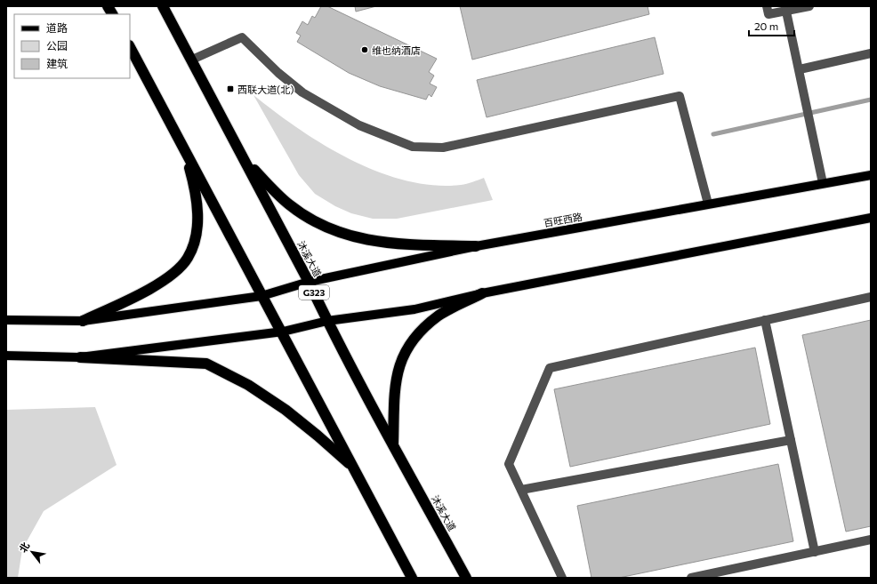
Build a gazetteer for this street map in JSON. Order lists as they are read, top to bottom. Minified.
{"streets":{"highway":["沐溪大道","G323"],"main road":["百旺西路"]},"crossings":[["百旺西路","沐溪大道"]],"places":{"other":["维也纳酒店"],"transit":["西联大道(北)"]},"legend":["道路","公园","建筑"],"scale_bar":"20 m","north":"top left"}
